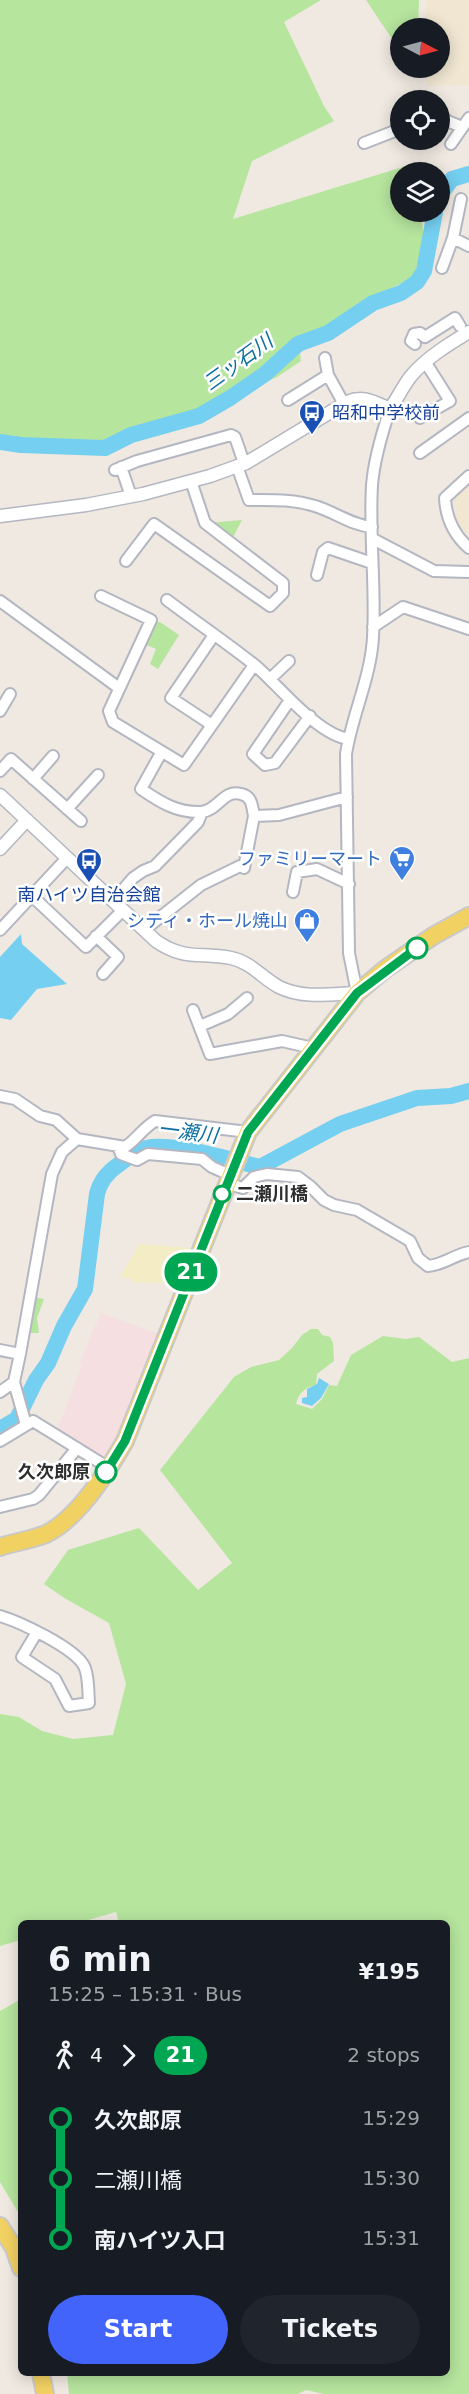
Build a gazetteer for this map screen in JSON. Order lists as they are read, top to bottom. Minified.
{"water":["三ッ石川","一瀬川"],"places":{"bus stop":["昭和中学校前","南ハイツ自治会館"],"supermarket":["ファミリーマート"],"shop":["シティ・ホール焼山"],"other":["二瀬川橋","久次郎原"]},"lines":["bus line 21"],"north":"right","page":{"on_map":"21","heading":["6 min","15:25 – 15:31 · Bus","¥195"],"legs":["4","21","2 stops"],"list":[{"name":"久次郎原","value":"15:29"},{"name":"二瀬川橋","value":"15:30"},{"name":"南ハイツ入口","value":"15:31"}],"buttons":["Start","Tickets"]}}
